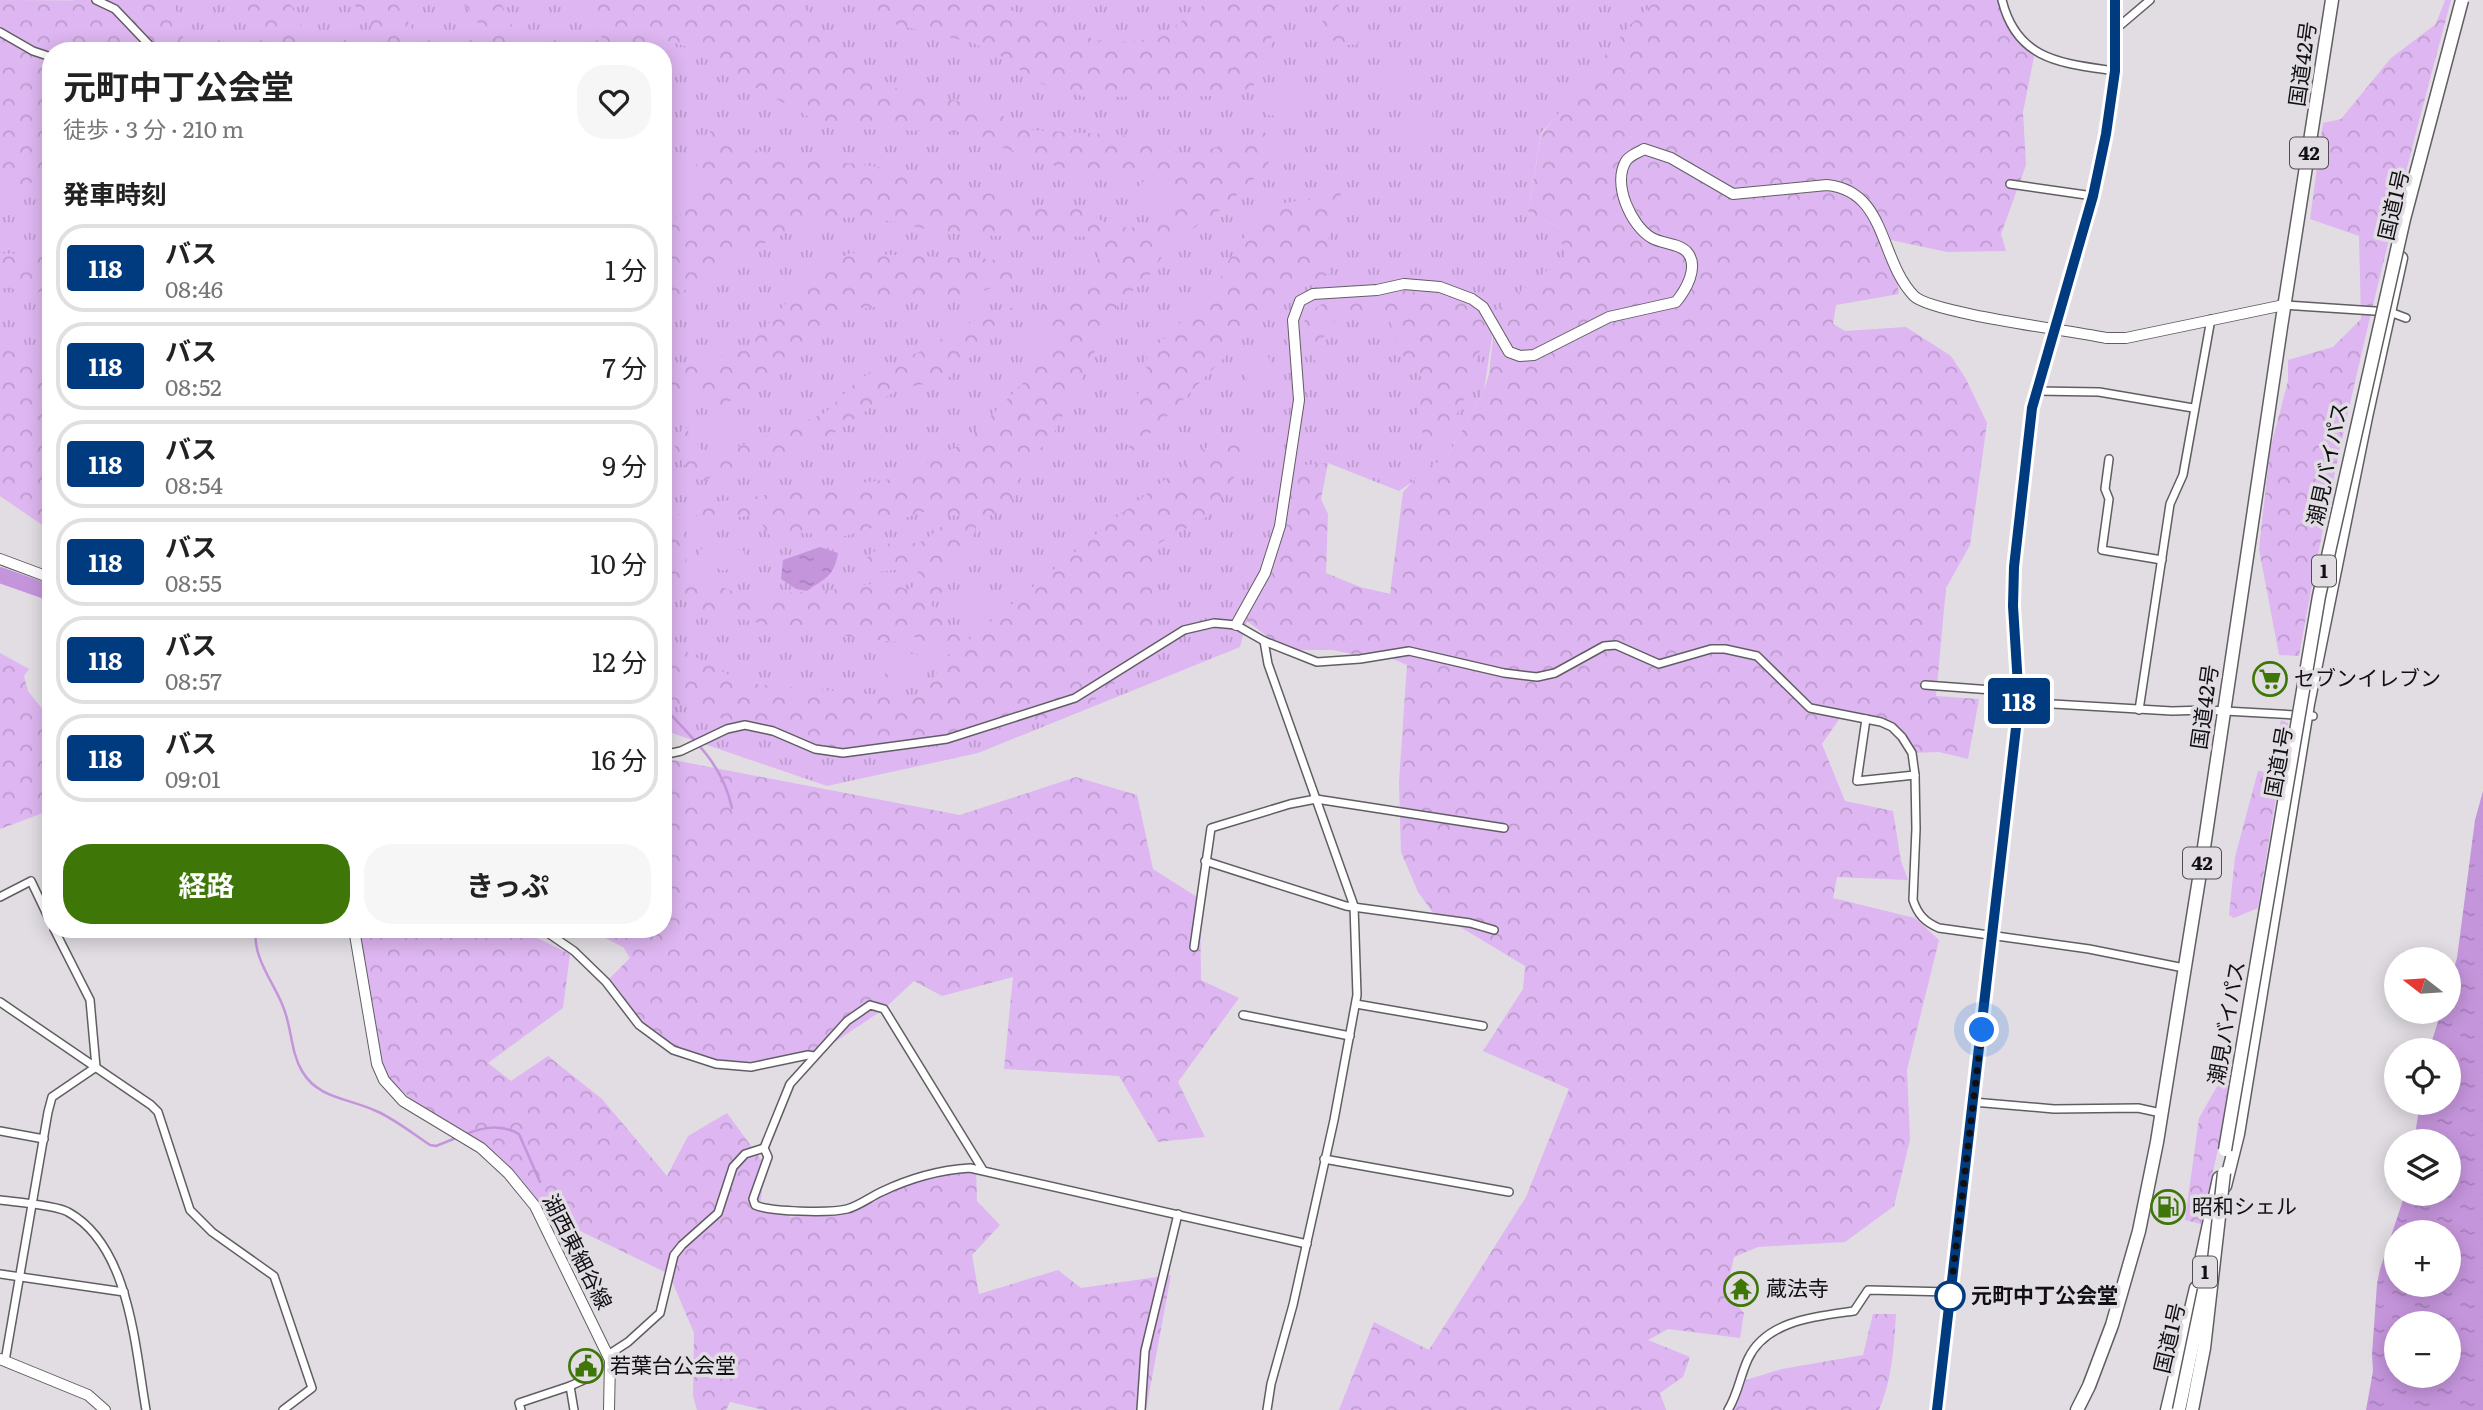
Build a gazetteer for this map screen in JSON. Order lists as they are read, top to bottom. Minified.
{"streets":{"highway":["国道42号","42","国道1号","潮見バイパス","1"],"street":["湖西東細谷線"]},"crossings":[["国道1号","潮見バイパス"]],"places":{"supermarket":["セブンイレブン"],"fuel station":["昭和シェル"],"temple":["蔵法寺"],"other":["元町中丁公会堂"],"public building":["若葉台公会堂"]},"lines":["bus line 118"],"north":"left","page":{"on_map":"118","heading":[["元町中丁公会堂","徒歩 · 3 分 · 210 m"],"発車時刻"],"list":[{"mark":"118","name":"バス","note":"08:46","value":"1 分"},{"mark":"118","name":"バス","note":"08:52","value":"7 分"},{"mark":"118","name":"バス","note":"08:54","value":"9 分"},{"mark":"118","name":"バス","note":"08:55","value":"10 分"},{"mark":"118","name":"バス","note":"08:57","value":"12 分"},{"mark":"118","name":"バス","note":"09:01","value":"16 分"}],"buttons":["経路","きっぷ"],"map_buttons":["+","−"]}}
